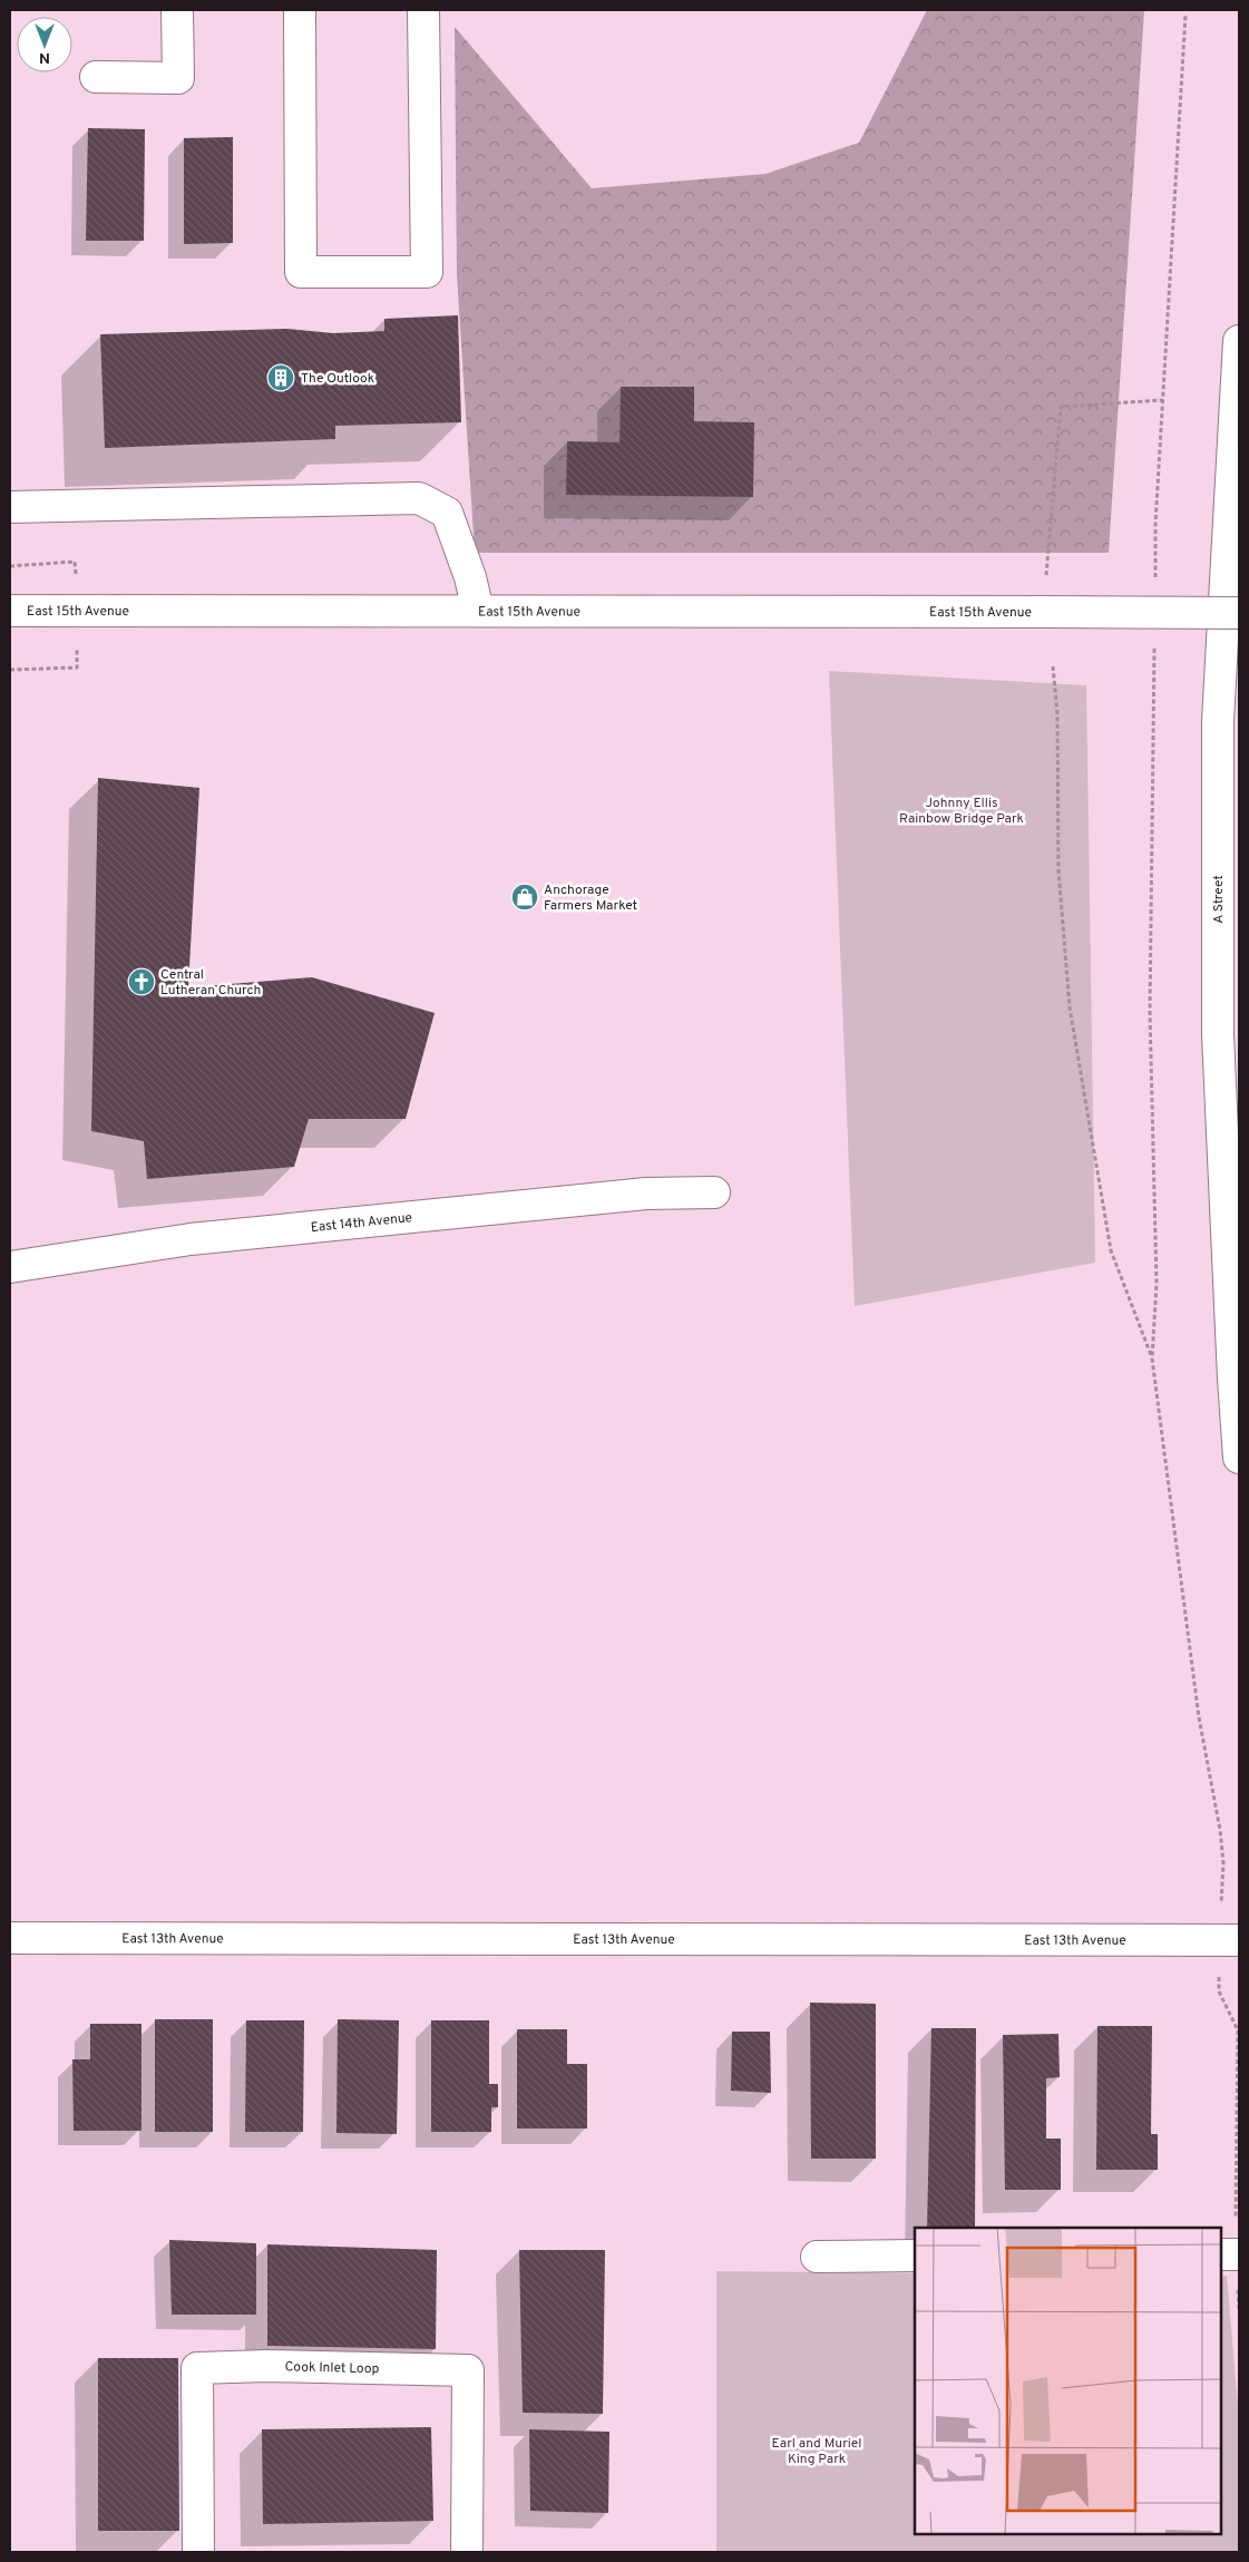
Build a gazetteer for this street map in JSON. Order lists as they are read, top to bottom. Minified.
{"streets":{"street":["East 15th Avenue","A Street","East 14th Avenue","East 13th Avenue","Cook Inlet Loop"]},"parks":["Johnny Ellis Rainbow Bridge Park","Earl and Muriel King Park"],"places":{"building":["The Outlook"],"shop":["Anchorage Farmers Market"],"church":["Central Lutheran Church"]},"north":"bottom"}
